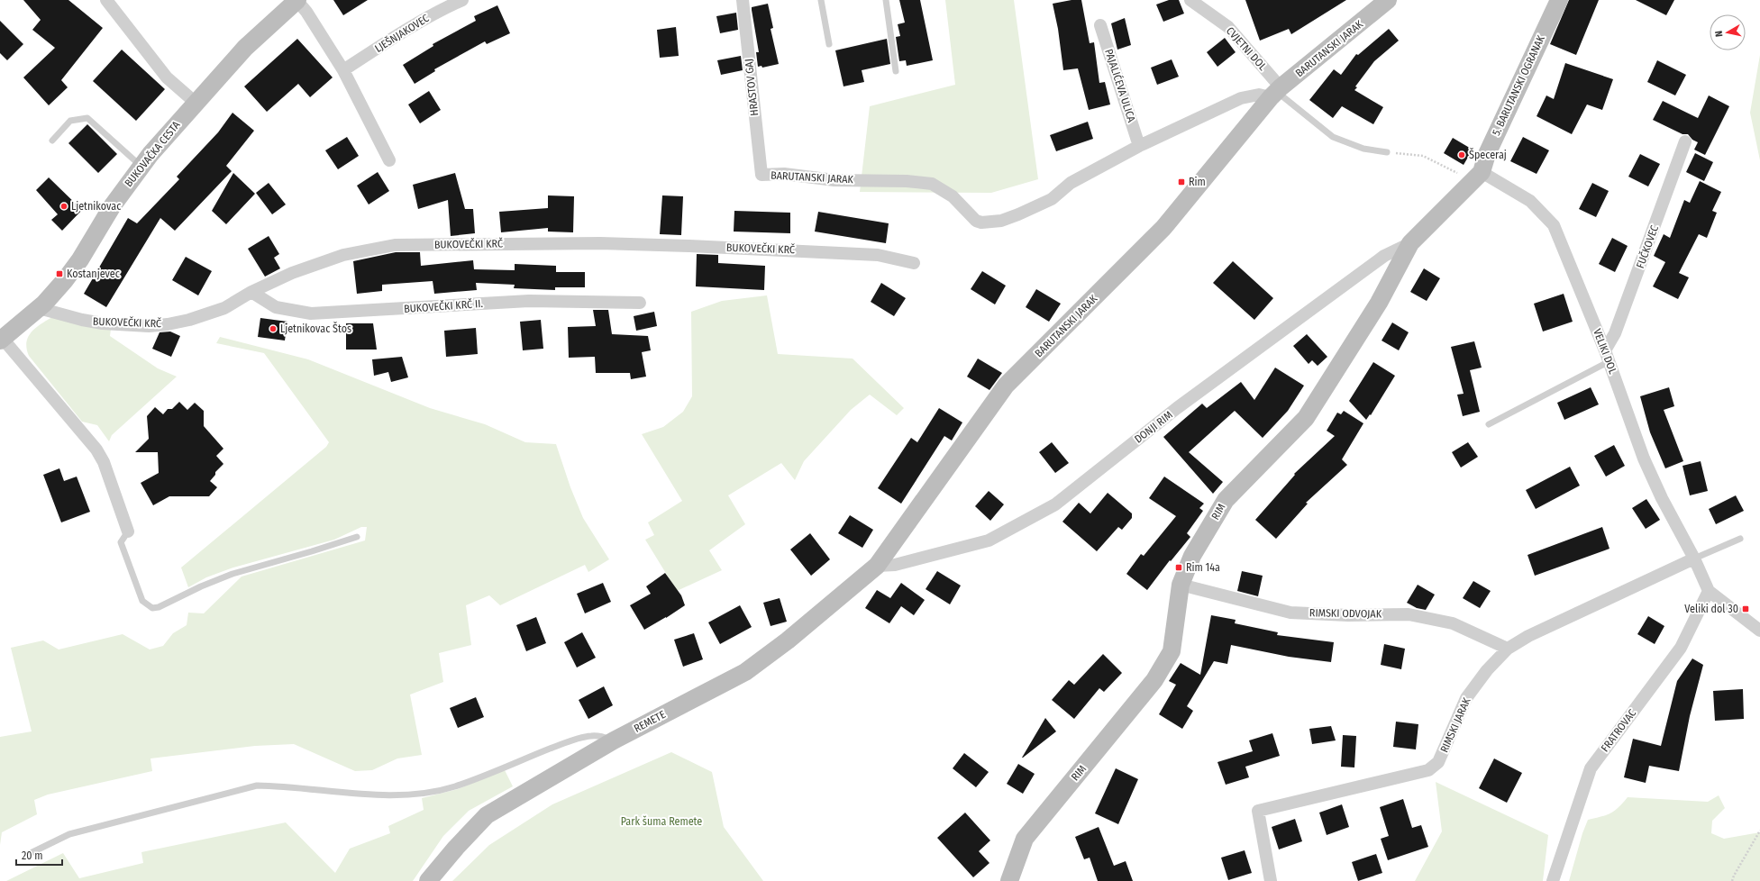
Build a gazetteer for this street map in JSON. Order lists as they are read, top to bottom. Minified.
{"streets":{"street":["LJEŠNJAKOVEC","CVJETNI DOL","BARUTANSKI JARAK","PAJALIĆEVA ULICA","5. BARUTANSKI OGRANAK","HRASTOV GAJ","BUKOVAČKA CESTA","BUKOVEČKI KRČ","FUČKOVEC","BUKOVEČKI KRČ II.","VELIKI DOL","DONJI RIM","RIM","RIMSKI ODVOJAK","REMETE","RIMSKI JARAK","FRATROVAC"]},"crossings":[["CVJETNI DOL","BARUTANSKI JARAK"],["BARUTANSKI JARAK","PAJALIĆEVA ULICA"],["BARUTANSKI JARAK","HRASTOV GAJ"],["BARUTANSKI JARAK","DONJI RIM"],["BARUTANSKI JARAK","REMETE"],["5. BARUTANSKI OGRANAK","VELIKI DOL"],["5. BARUTANSKI OGRANAK","RIM"],["BUKOVAČKA CESTA","BUKOVEČKI KRČ"],["BUKOVEČKI KRČ","BUKOVEČKI KRČ II."],["FUČKOVEC","VELIKI DOL"],["VELIKI DOL","RIM"],["VELIKI DOL","RIMSKI JARAK"],["VELIKI DOL","FRATROVAC"],["DONJI RIM","RIM"],["DONJI RIM","REMETE"],["RIM","RIMSKI ODVOJAK"],["RIMSKI ODVOJAK","RIMSKI JARAK"]],"parks":["Park šuma Remete"],"places":{"other":["Špeceraj","Ljetnikovac","Ljetnikovac Štos"],"transit":["Rim","Kostanjevec","Rim 14a","Veliki dol 30"]},"scale_bar":"20 m","north":"left"}
